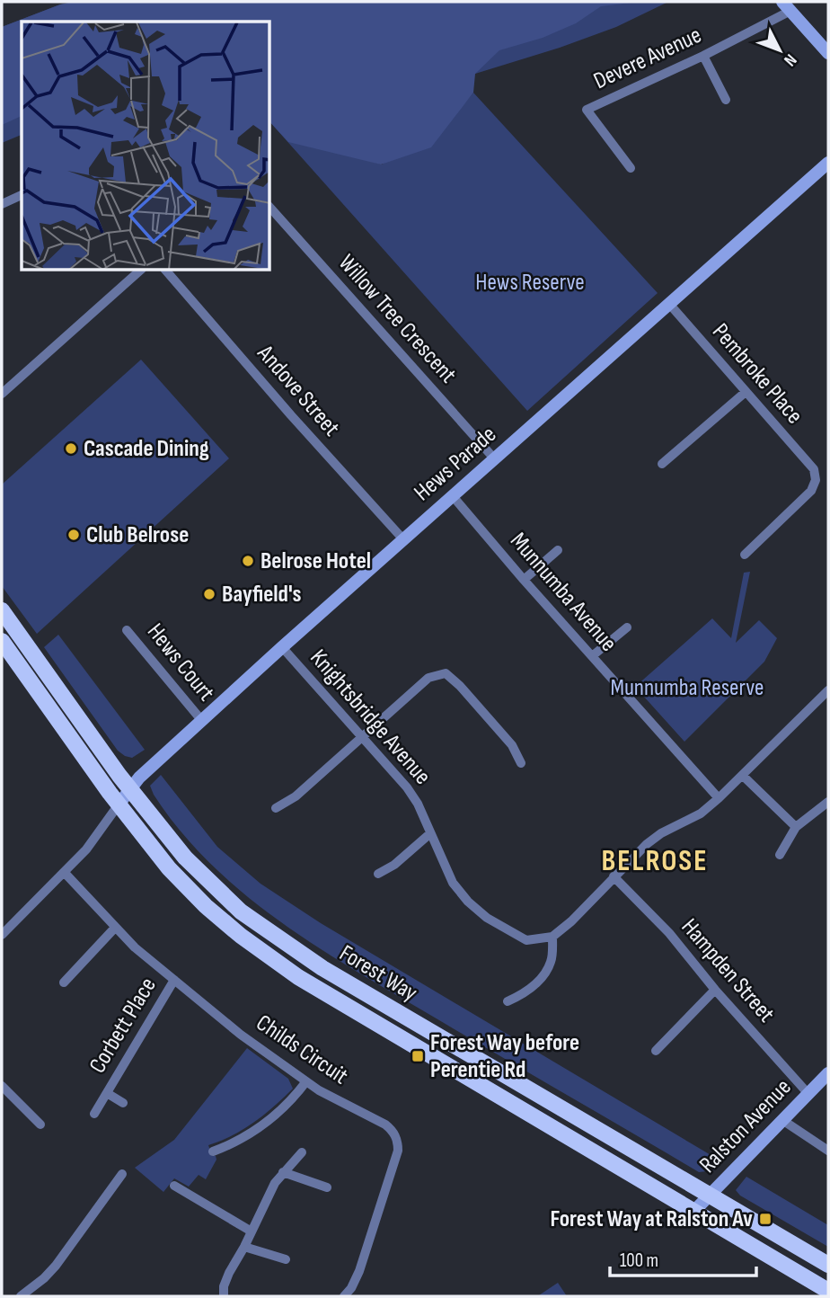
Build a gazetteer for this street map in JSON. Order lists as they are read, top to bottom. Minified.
{"streets":{"main road":["Forest Way"],"street":["Devere Avenue","Willow Tree Crescent","Pembroke Place","Andove Street","Hews Parade","Munnumba Avenue","Hews Court","Knightsbridge Avenue","Hampden Street","Corbett Place","Childs Circuit","Ralston Avenue"]},"crossings":[["Willow Tree Crescent","Hews Parade"],["Pembroke Place","Hews Parade"],["Andove Street","Hews Parade"],["Hews Parade","Munnumba Avenue"],["Hews Parade","Hews Court"],["Hews Parade","Knightsbridge Avenue"],["Hews Parade","Forest Way"],["Hampden Street","Ralston Avenue"],["Forest Way","Ralston Avenue"],["Corbett Place","Childs Circuit"]],"districts":["BELROSE"],"parks":["Hews Reserve","Munnumba Reserve"],"places":{"other":["Cascade Dining","Club Belrose","Belrose Hotel","Bayfield's"],"transit":["Forest Way before Perentie Rd","Forest Way at Ralston Av"]},"scale_bar":"100 m","north":"bottom right"}
